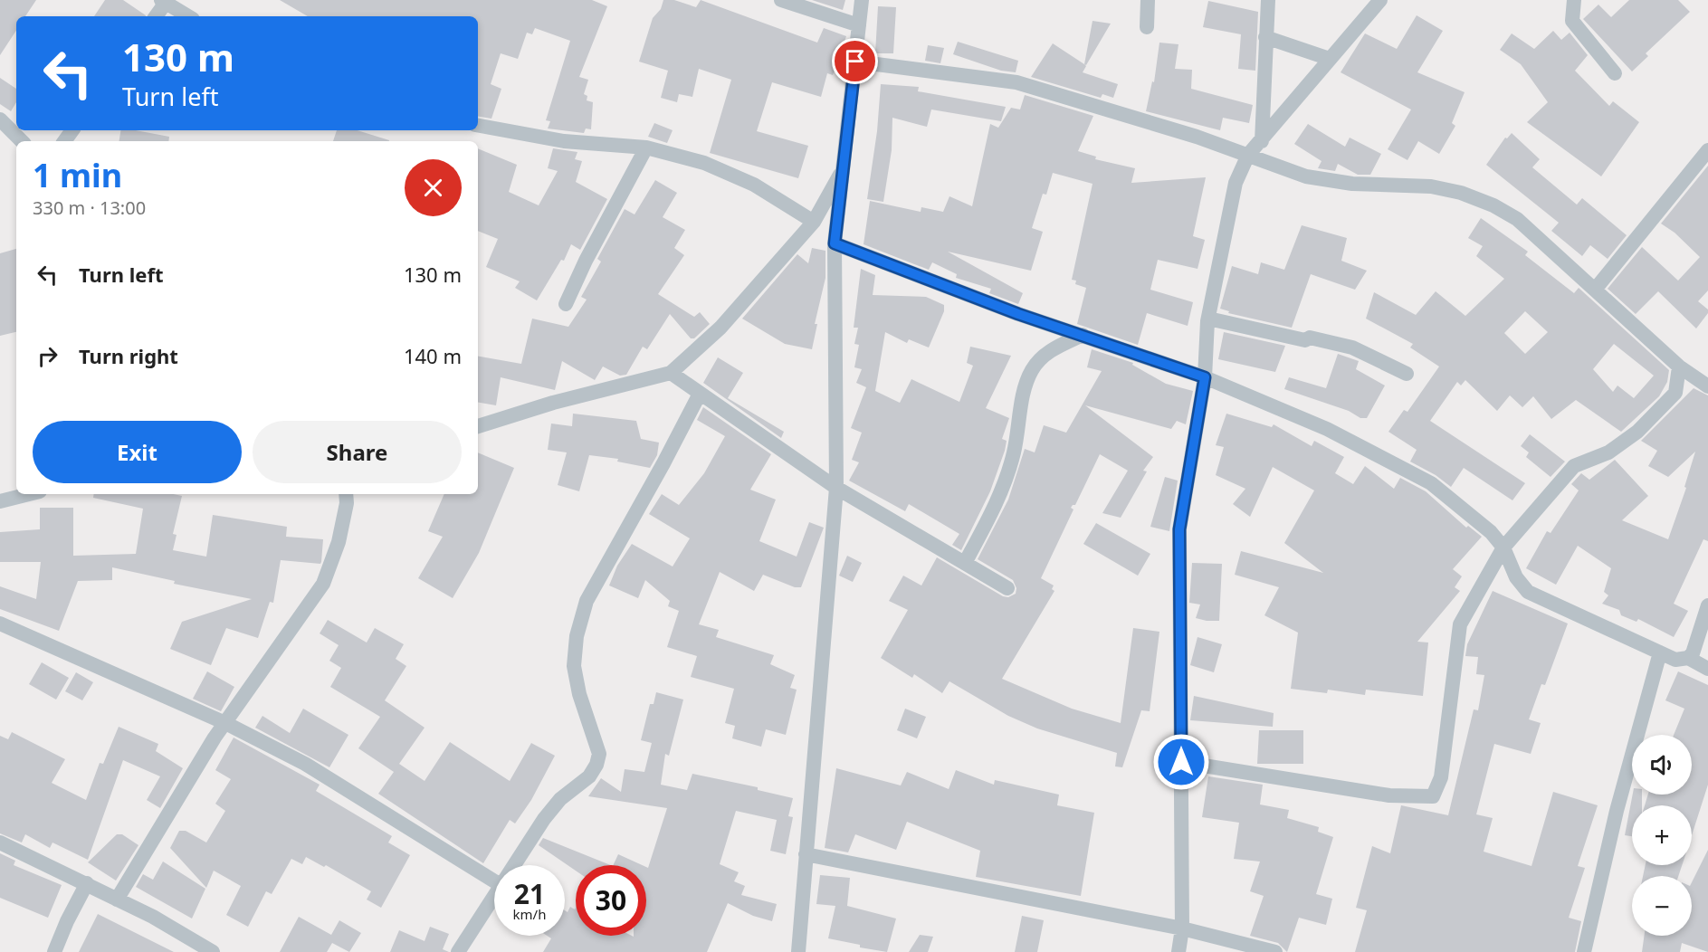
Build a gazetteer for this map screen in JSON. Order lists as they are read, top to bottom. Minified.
{"page":{"turn":["130 m","Turn left"],"heading":["1 min","330 m · 13:00"],"list":[{"name":"Turn left","value":"130 m"},{"name":"Turn right","value":"140 m"}],"buttons":["Exit","Share"],"map_buttons":["+","−"],"speed":"21 km/h","limit":"30"}}
